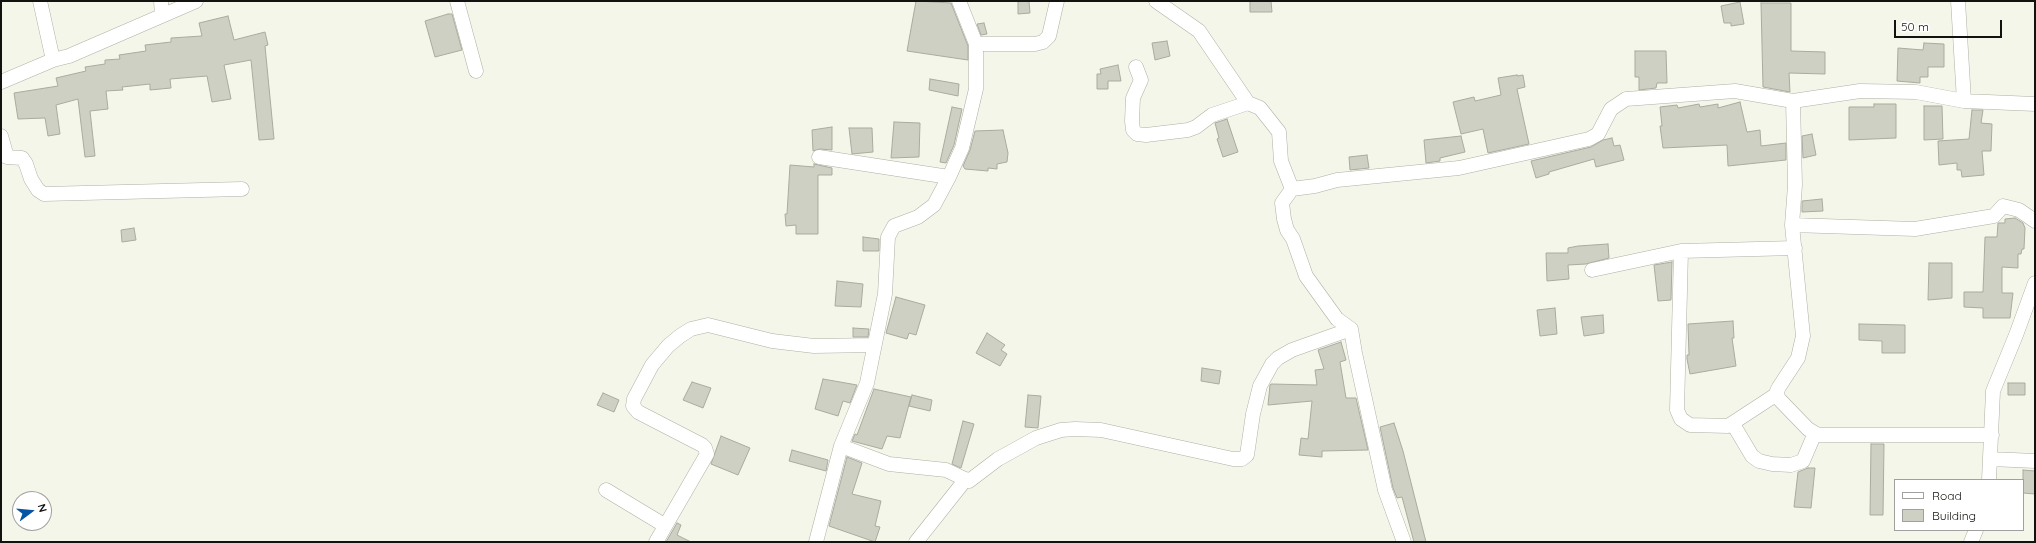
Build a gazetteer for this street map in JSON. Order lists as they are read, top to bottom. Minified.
{"legend":["Road","Building"],"scale_bar":"50 m","north":"right"}
